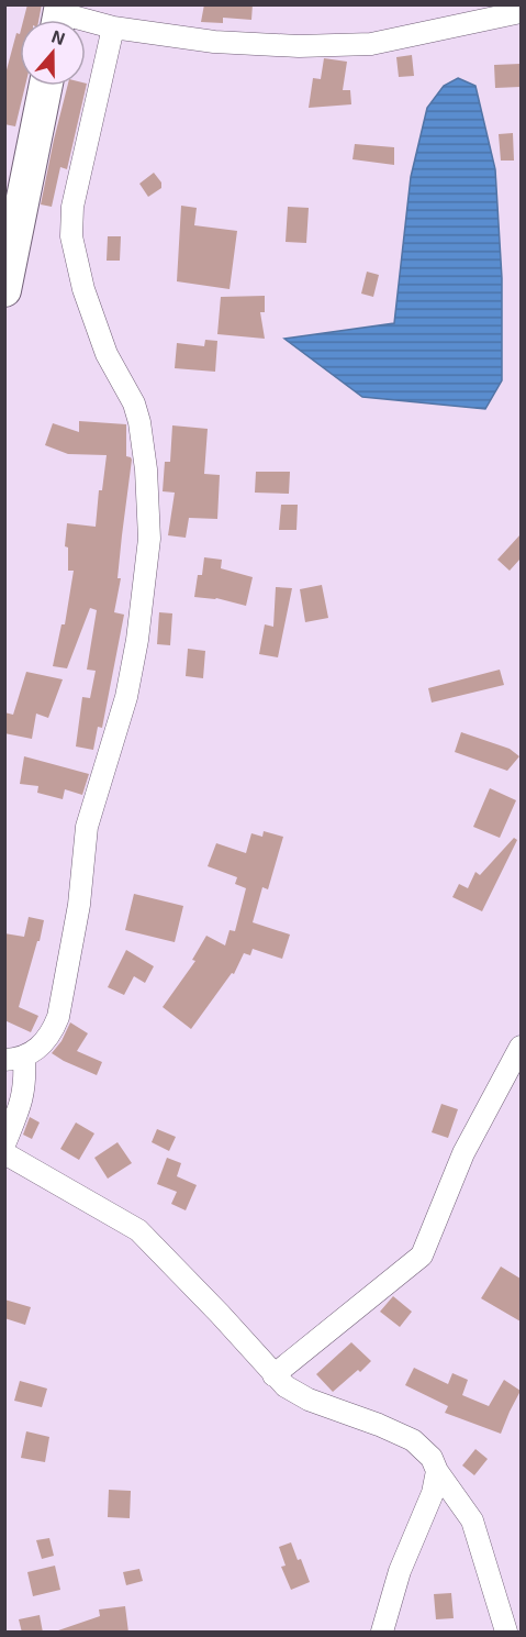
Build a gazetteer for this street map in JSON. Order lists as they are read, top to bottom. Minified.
{"north":"top"}
